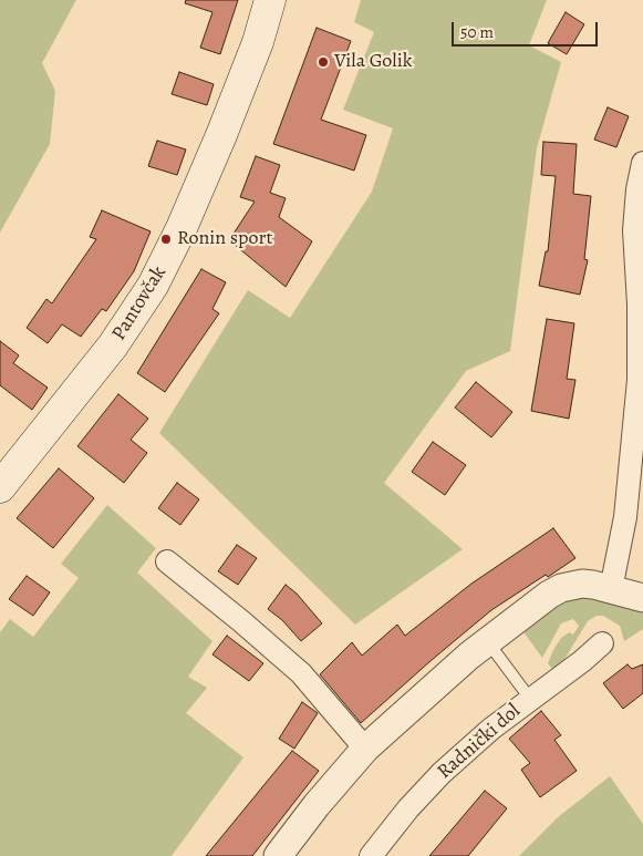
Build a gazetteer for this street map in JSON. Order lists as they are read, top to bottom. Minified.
{"streets":{"main road":["Pantovčak"],"street":["Radnički dol"]},"places":["Vila Golik","Ronin sport"],"scale_bar":"50 m"}
